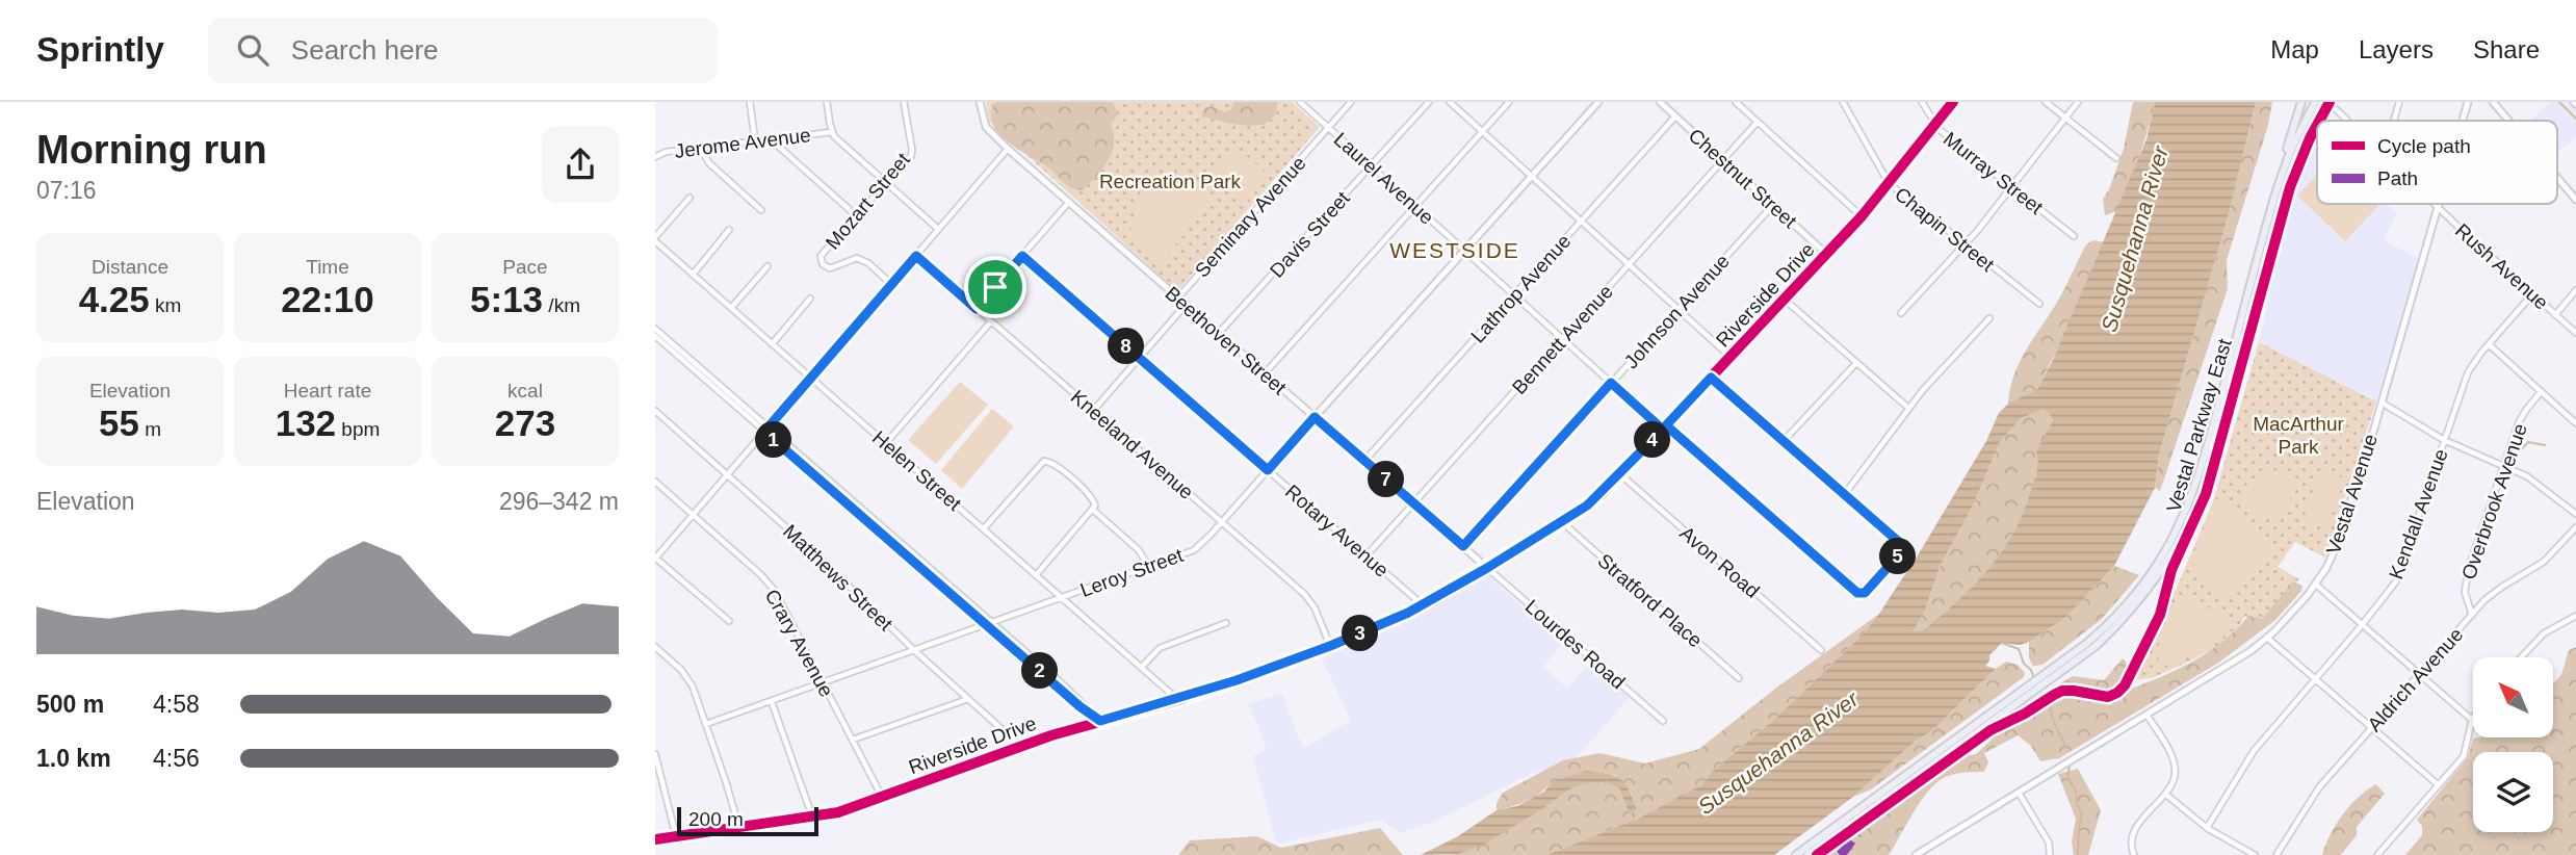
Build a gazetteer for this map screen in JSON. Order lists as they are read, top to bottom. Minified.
{"streets":{"main road":["Riverside Drive","Vestal Parkway East"],"street":["Jerome Avenue","Murray Street","Laurel Avenue","Chestnut Street","Mozart Street","Seminary Avenue","Chapin Street","Davis Street","Rush Avenue","Lathrop Avenue","Johnson Avenue","Bennett Avenue","Beethoven Street","Kneeland Avenue","Helen Street","Vestal Avenue","Overbrook Avenue","Kendall Avenue","Rotary Avenue","Avon Road","Leroy Street","Matthews Street","Stratford Place","Crary Avenue","Lourdes Road","Aldrich Avenue"]},"crossings":[["Murray Street","Riverside Drive"],["Laurel Avenue","Seminary Avenue"],["Laurel Avenue","Davis Street"],["Laurel Avenue","Lathrop Avenue"],["Laurel Avenue","Riverside Drive"],["Laurel Avenue","Johnson Avenue"],["Laurel Avenue","Bennett Avenue"],["Laurel Avenue","Leroy Street"],["Chestnut Street","Lathrop Avenue"],["Chestnut Street","Riverside Drive"],["Chestnut Street","Johnson Avenue"],["Chestnut Street","Bennett Avenue"],["Seminary Avenue","Beethoven Street"],["Chapin Street","Riverside Drive"],["Davis Street","Beethoven Street"],["Rush Avenue","Vestal Avenue"],["Rush Avenue","Kendall Avenue"],["Lathrop Avenue","Beethoven Street"],["Riverside Drive","Beethoven Street"],["Riverside Drive","Kneeland Avenue"],["Riverside Drive","Helen Street"],["Riverside Drive","Rotary Avenue"],["Riverside Drive","Avon Road"],["Riverside Drive","Matthews Street"],["Riverside Drive","Stratford Place"],["Riverside Drive","Crary Avenue"],["Riverside Drive","Lourdes Road"],["Johnson Avenue","Beethoven Street"],["Bennett Avenue","Beethoven Street"],["Bennett Avenue","Rotary Avenue"],["Beethoven Street","Leroy Street"],["Beethoven Street","Lourdes Road"],["Kneeland Avenue","Leroy Street"],["Helen Street","Leroy Street"],["Overbrook Avenue","Aldrich Avenue"],["Rotary Avenue","Leroy Street"],["Leroy Street","Matthews Street"],["Leroy Street","Crary Avenue"]],"districts":["WESTSIDE"],"water":["Susquehanna River"],"parks":["Recreation Park","MacArthur Park"],"legend":["Cycle path","Path"],"scale_bar":"200 m","north":"top left","page":{"header":"Sprintly","search":"Search here","nav":["Map","Layers","Share"],"heading":["Morning run","07:16"],"stats":[["Distance","4.25 km"],["Time","22:10"],["Pace","5:13 /km"],["Elevation","55 m"],["Heart rate","132 bpm"],["kcal","273"]],"pins":["8","1","4","7","5","3","2"],"chart":["Elevation","296–342 m"],"list":[{"name":"500 m","note":"4:58"},{"name":"1.0 km","note":"4:56"}],"scale":"200 m"}}
